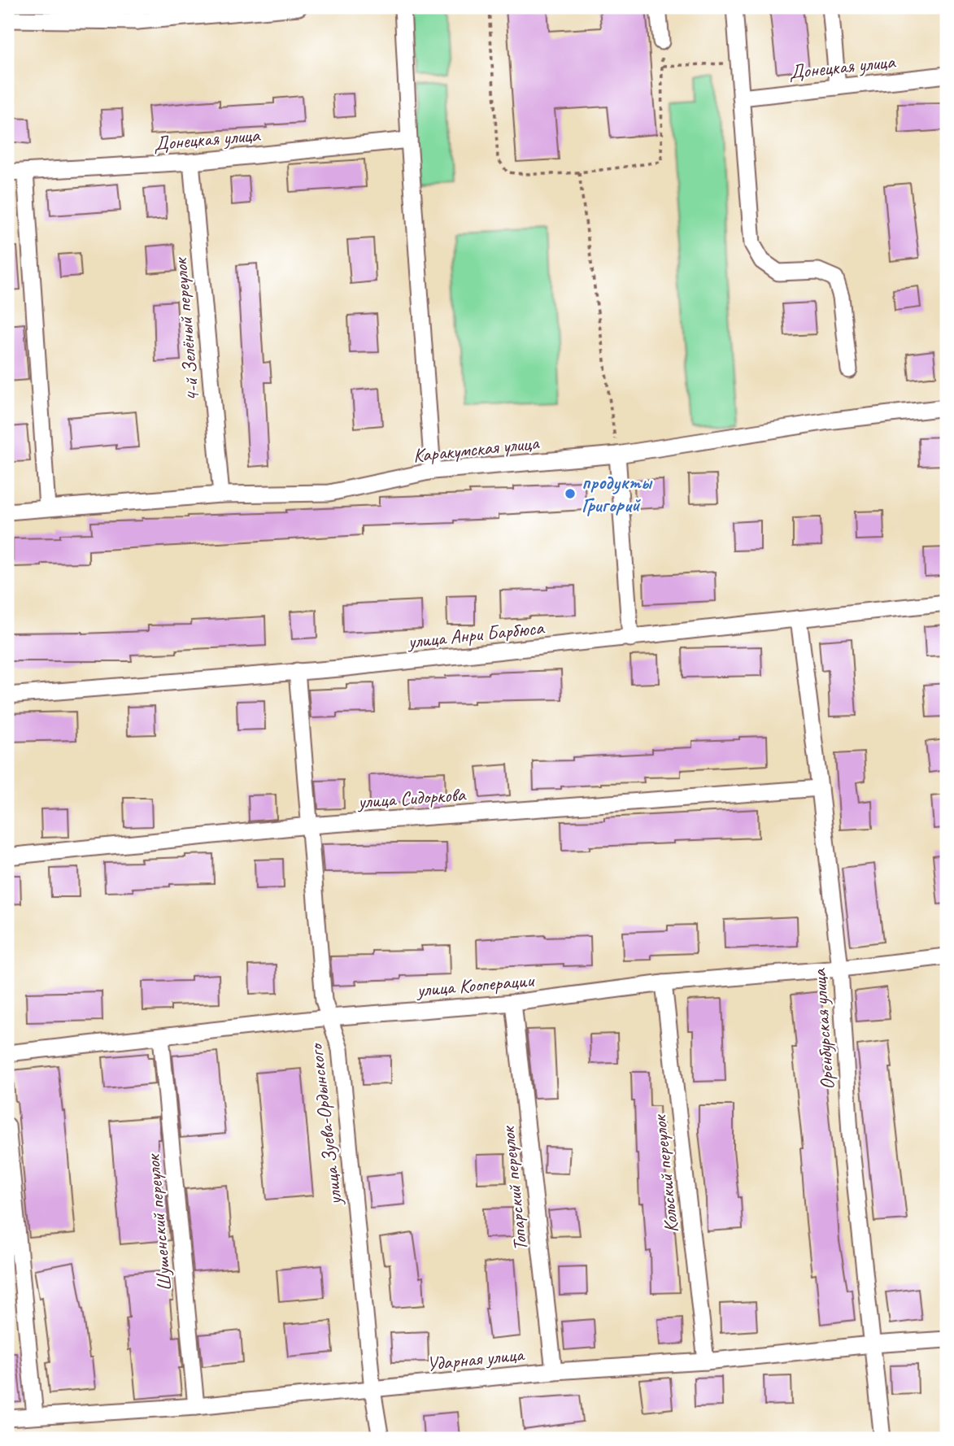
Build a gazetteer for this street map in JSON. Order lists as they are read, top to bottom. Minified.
{"streets":{"street":["Донецкая улица","4-й Зелёный переулок","Каракумская улица","улица Анри Барбюса","улица Сидоркова","улица Кооперации","Оренбурская улица","улица Зуева-Ордынского","Кольский переулок","Топарский переулок","Шушенский переулок","Ударная улица"]},"crossings":[["Донецкая улица","4-й Зелёный переулок"],["4-й Зелёный переулок","Каракумская улица"],["улица Анри Барбюса","Оренбурская улица"],["улица Анри Барбюса","улица Зуева-Ордынского"],["улица Сидоркова","Оренбурская улица"],["улица Сидоркова","улица Зуева-Ордынского"],["улица Кооперации","Оренбурская улица"],["улица Кооперации","улица Зуева-Ордынского"],["улица Кооперации","Кольский переулок"],["улица Кооперации","Топарский переулок"],["улица Кооперации","Шушенский переулок"],["Оренбурская улица","Ударная улица"],["улица Зуева-Ордынского","Ударная улица"],["Кольский переулок","Ударная улица"],["Топарский переулок","Ударная улица"],["Шушенский переулок","Ударная улица"]],"places":["продукты Григорий"]}
